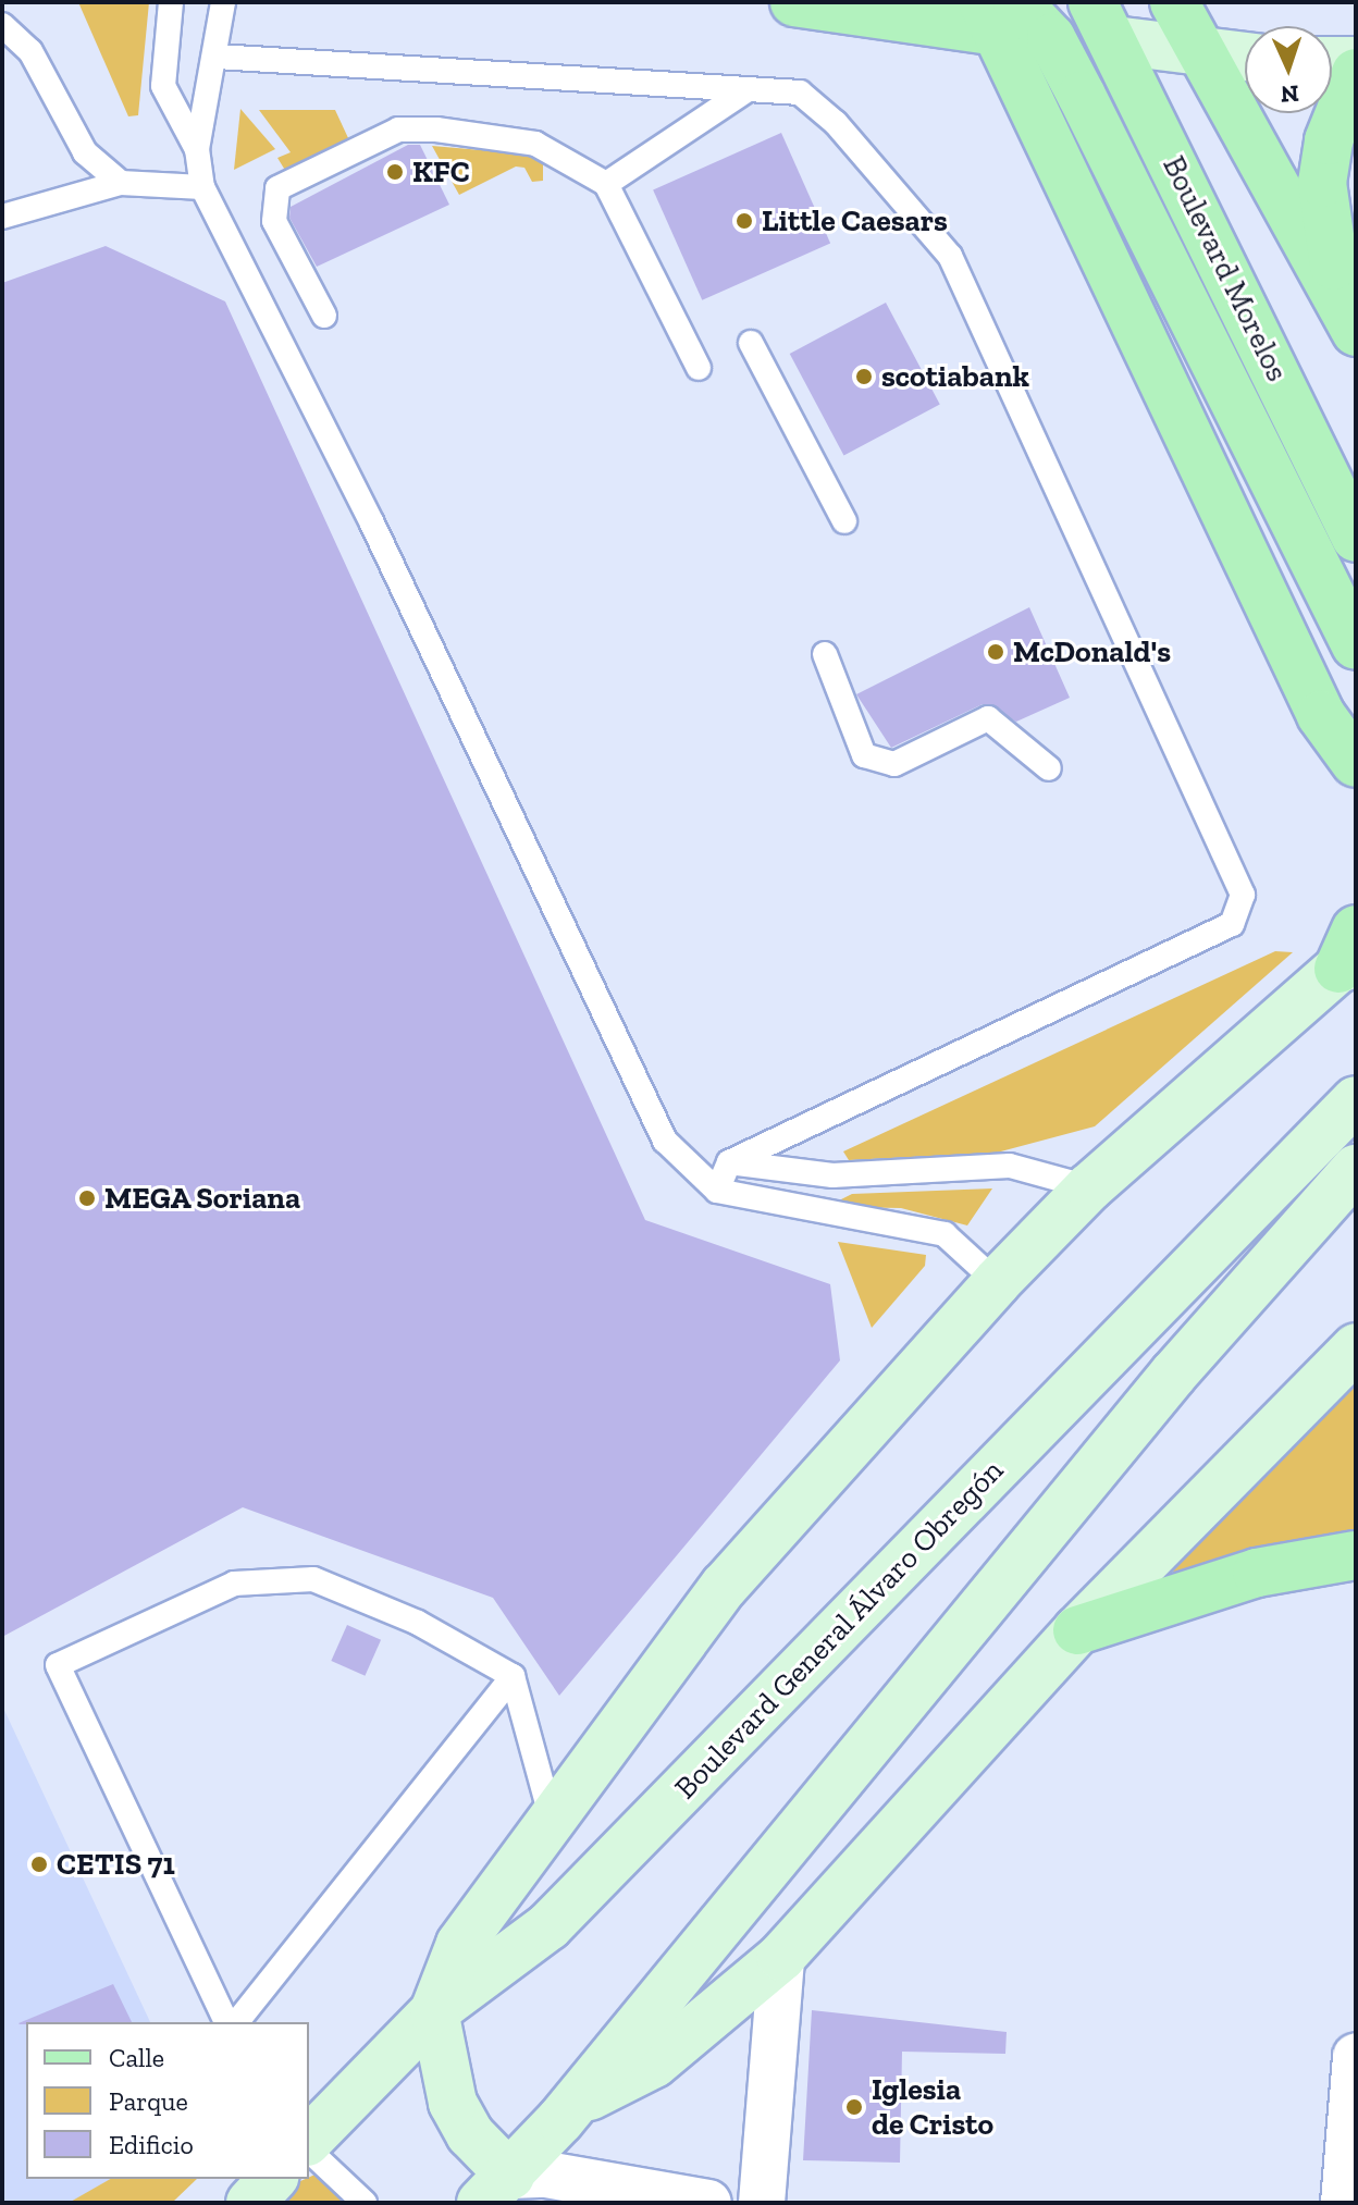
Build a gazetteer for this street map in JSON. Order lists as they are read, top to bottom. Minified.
{"streets":{"main road":["Boulevard Morelos","Boulevard General Álvaro Obregón"]},"places":["KFC","Little Caesars","scotiabank","McDonald's","MEGA Soriana","CETIS 71","Iglesia de Cristo"],"legend":["Calle","Parque","Edificio"],"north":"bottom"}
